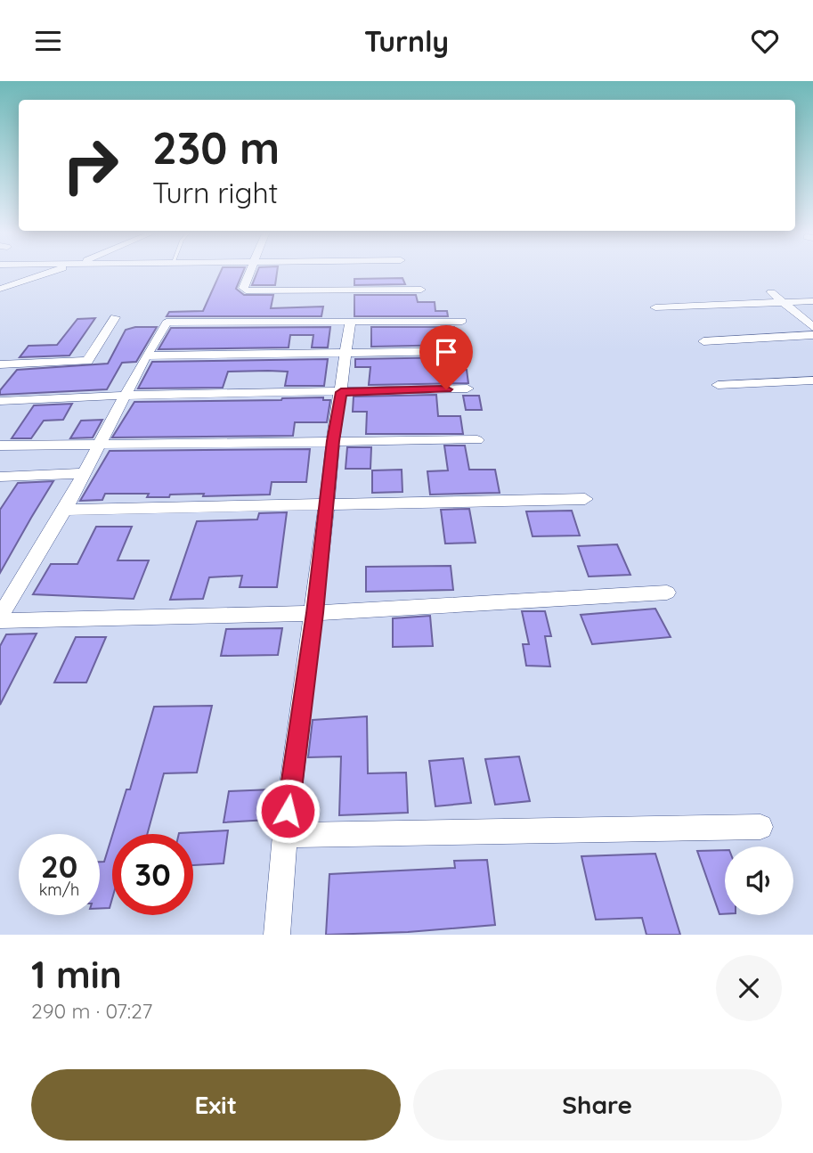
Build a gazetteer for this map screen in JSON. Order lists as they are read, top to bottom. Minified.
{"page":{"header":"Turnly","turn":["230 m","Turn right"],"speed":"20 km/h","limit":"30","heading":["1 min","290 m · 07:27"],"buttons":["Exit","Share"]}}
